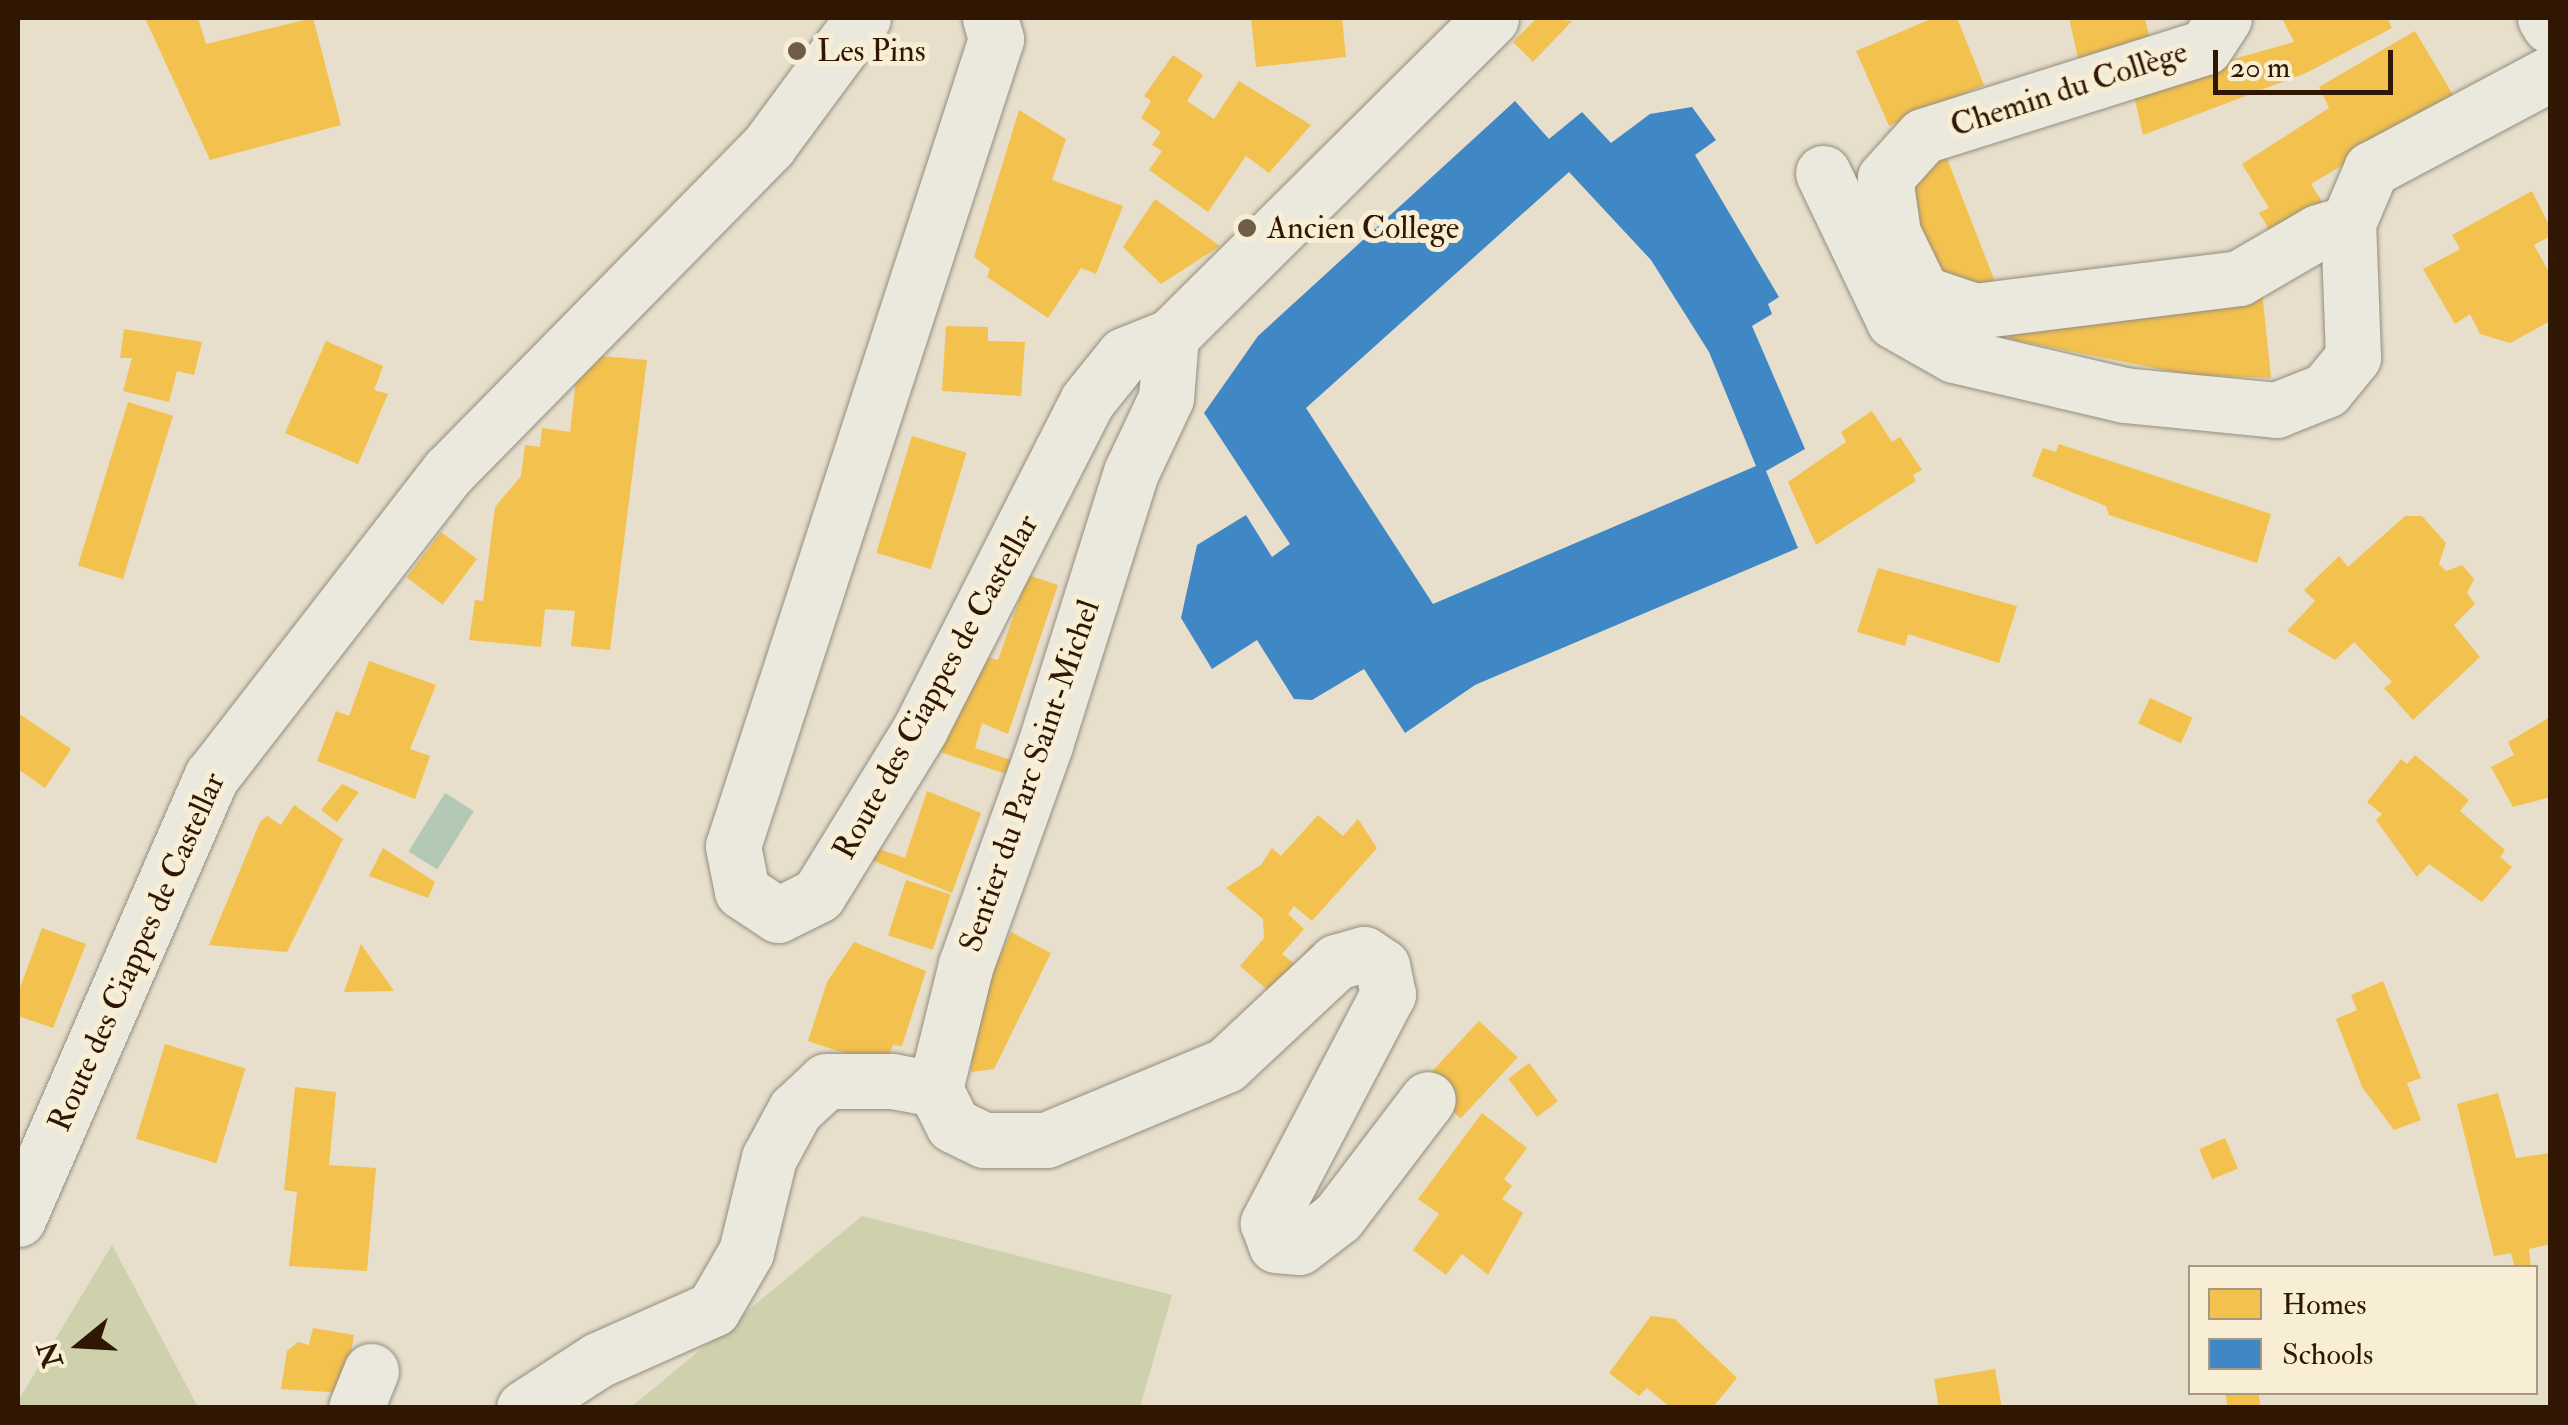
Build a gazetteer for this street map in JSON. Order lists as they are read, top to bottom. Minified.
{"streets":{"street":["Chemin du Collège","Route des Ciappes de Castellar","Sentier du Parc Saint-Michel"]},"crossings":[["Route des Ciappes de Castellar","Sentier du Parc Saint-Michel"]],"places":["Les Pins","Ancien College"],"legend":["Homes","Schools"],"scale_bar":"20 m","north":"left"}
